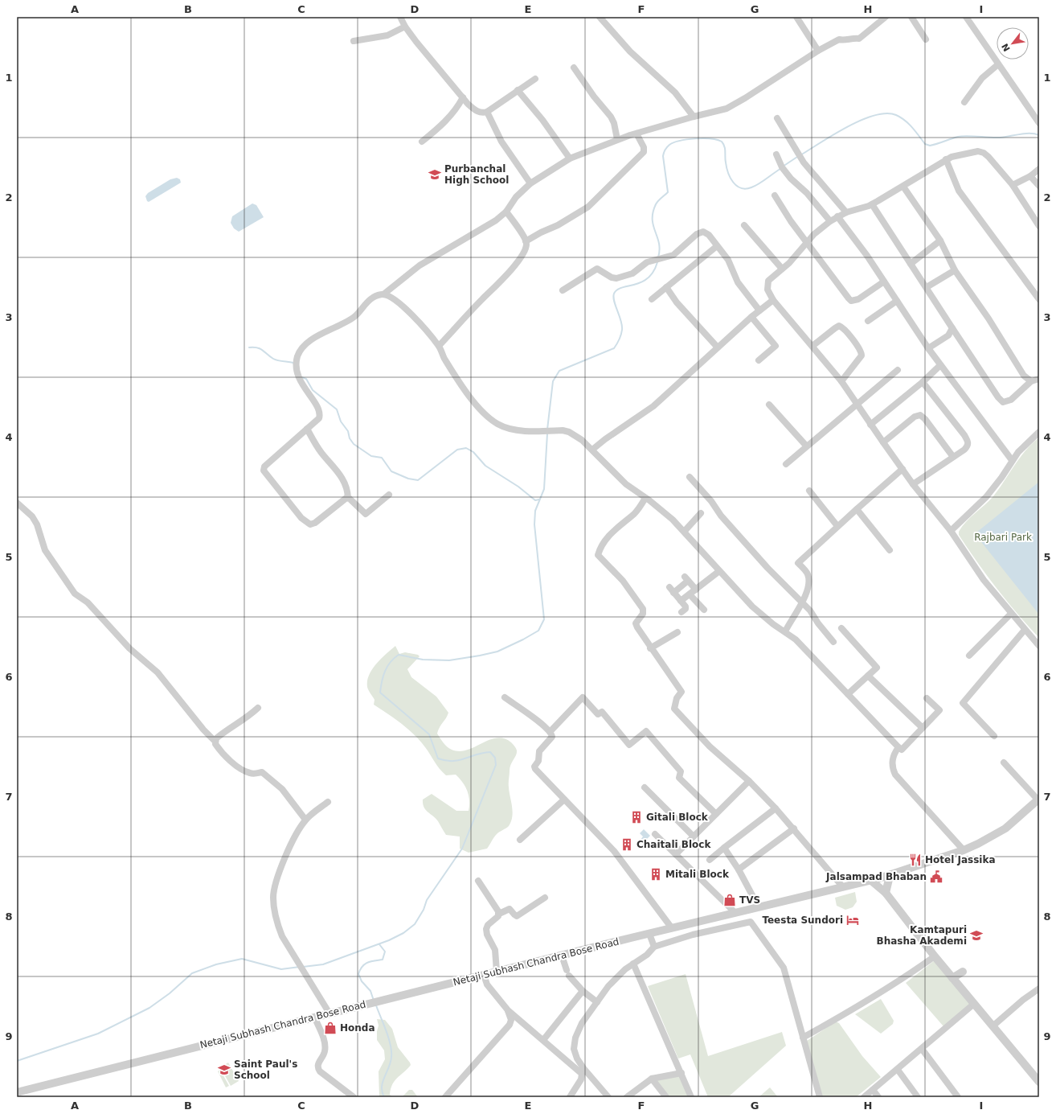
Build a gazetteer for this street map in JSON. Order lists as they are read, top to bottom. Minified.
{"streets":{"street":["Netaji Subhash Chandra Bose Road"]},"parks":["Rajbari Park"],"places":{"school or university":["Purbanchal High School","Kamtapuri Bhasha Akademi","Saint Paul's School"],"building":["Gitali Block","Chaitali Block","Mitali Block"],"restaurant":["Hotel Jassika"],"public building":["Jalsampad Bhaban"],"shop":["TVS","Honda"],"hotel":["Teesta Sundori"]},"north":"bottom left","grid":{"columns":["A","B","C","D","E","F","G","H","I"],"rows":["1","2","3","4","5","6","7","8","9"]}}
